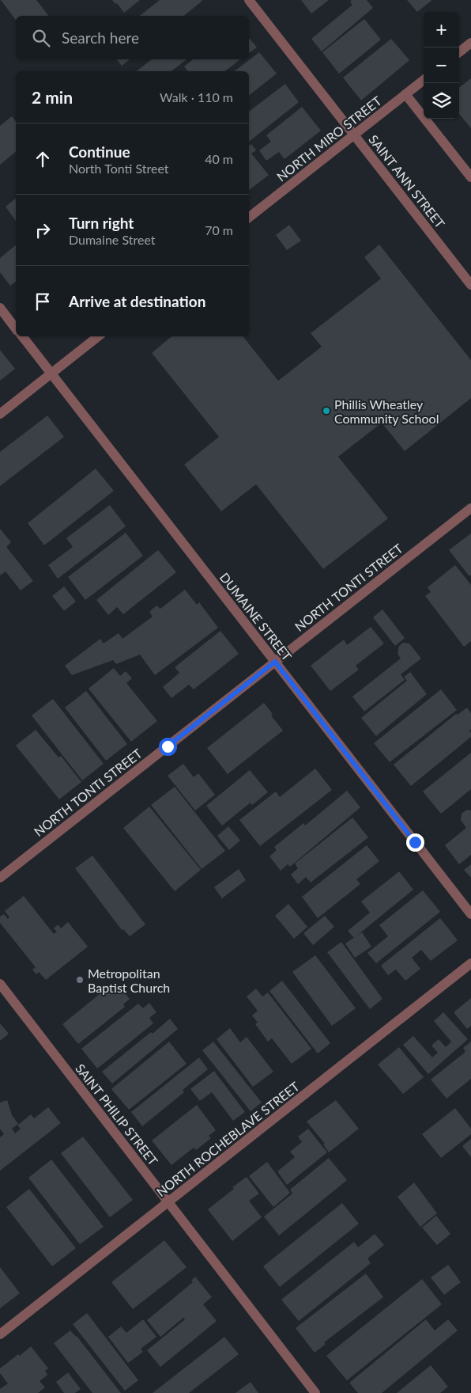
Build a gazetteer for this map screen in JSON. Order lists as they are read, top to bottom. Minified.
{"streets":{"street":["NORTH MIRO STREET","SAINT ANN STREET","NORTH TONTI STREET","DUMAINE STREET","SAINT PHILIP STREET","NORTH ROCHEBLAVE STREET"]},"crossings":[["NORTH MIRO STREET","SAINT ANN STREET"],["NORTH TONTI STREET","DUMAINE STREET"],["SAINT PHILIP STREET","NORTH ROCHEBLAVE STREET"]],"places":["Phillis Wheatley Community School","Metropolitan Baptist Church"],"page":{"map_buttons":["+","−"],"search":"Search here","heading":["2 min","Walk · 110 m"],"list":[["Continue","North Tonti Street","40 m"],["Turn right","Dumaine Street","70 m"],"Arrive at destination"]}}
